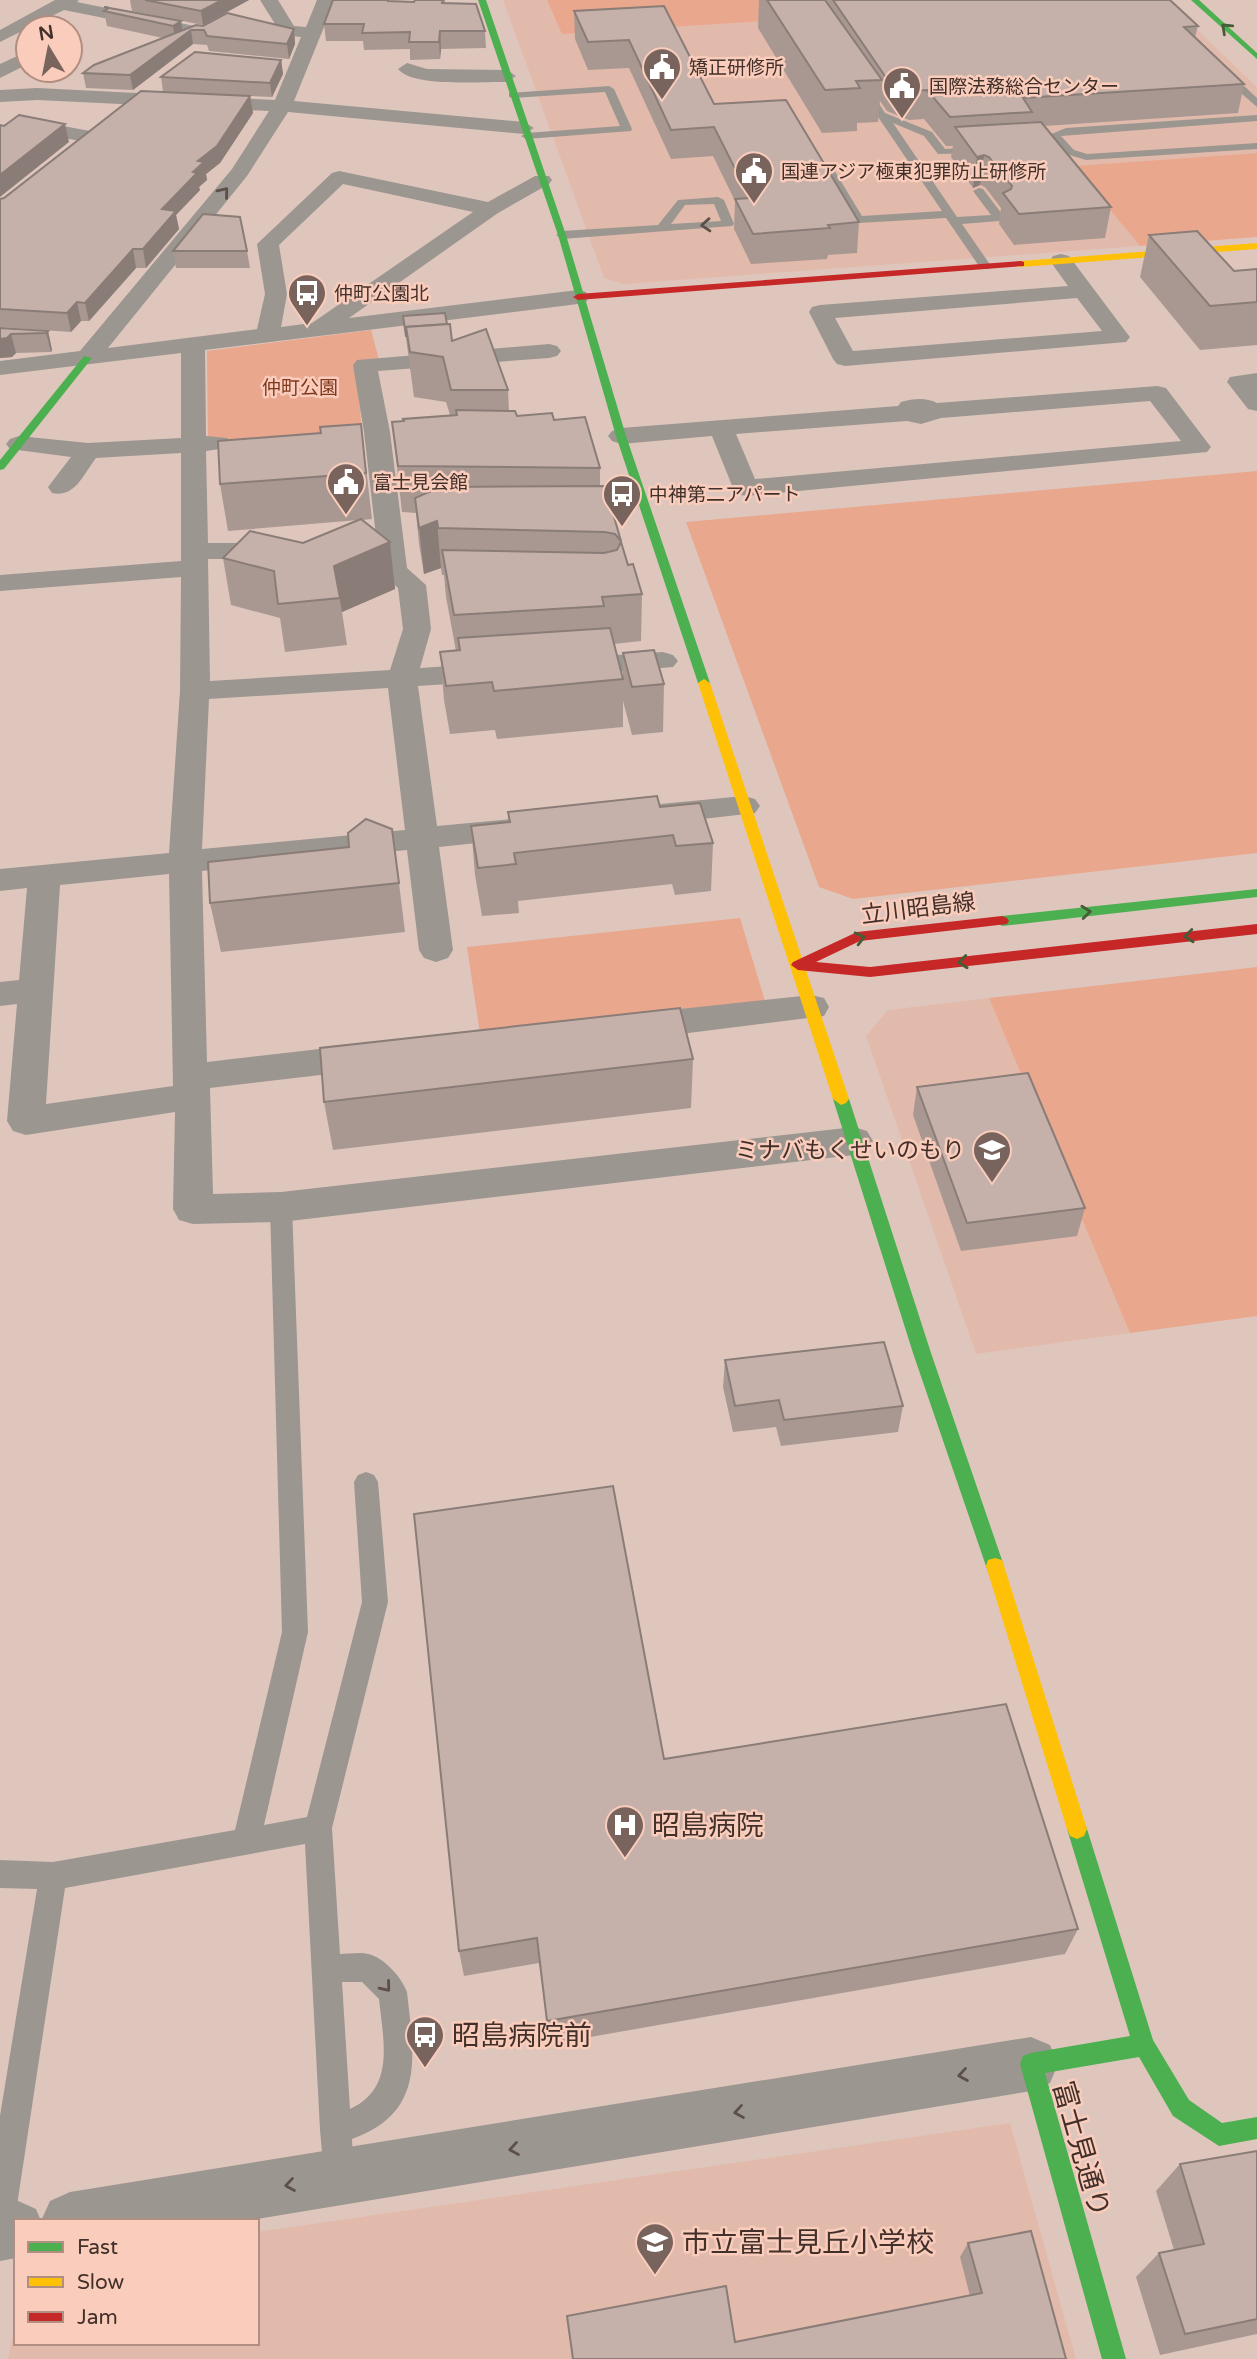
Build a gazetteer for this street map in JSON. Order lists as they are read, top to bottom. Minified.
{"streets":{"street":["立川昭島線","富士見通り"]},"parks":["仲町公園"],"places":{"public building":["矯正研修所","国際法務総合センター","国連アジア極東犯罪防止研修所","富士見会館"],"bus stop":["仲町公園北","中神第二アパート","昭島病院前"],"school or university":["ミナバもくせいのもり","市立富士見丘小学校"],"hospital":["昭島病院"]},"legend":["Fast","Slow","Jam"],"north":"top"}
